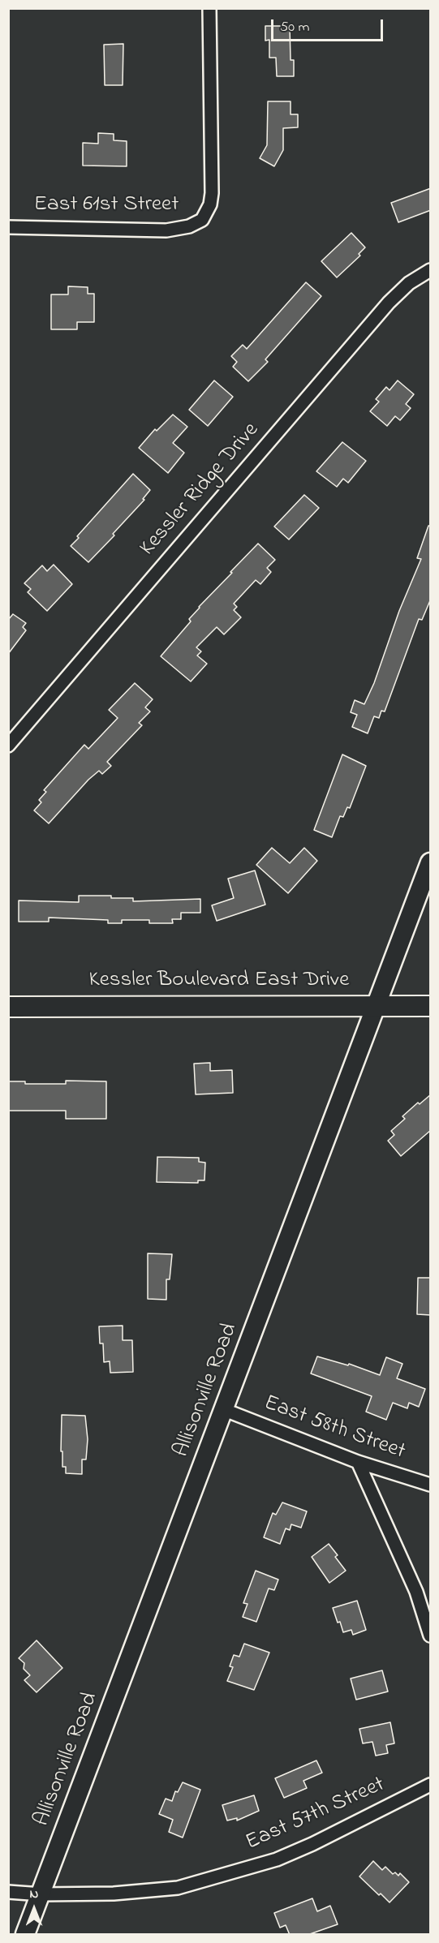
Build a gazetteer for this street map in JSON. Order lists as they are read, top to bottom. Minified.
{"streets":{"main road":["Kessler Boulevard East Drive","Allisonville Road"],"street":["East 61st Street","Kessler Ridge Drive","East 58th Street","East 57th Street"]},"crossings":[["Kessler Boulevard East Drive","Allisonville Road"],["Allisonville Road","East 58th Street"],["Allisonville Road","East 57th Street"]],"scale_bar":"50 m","north":"top"}
